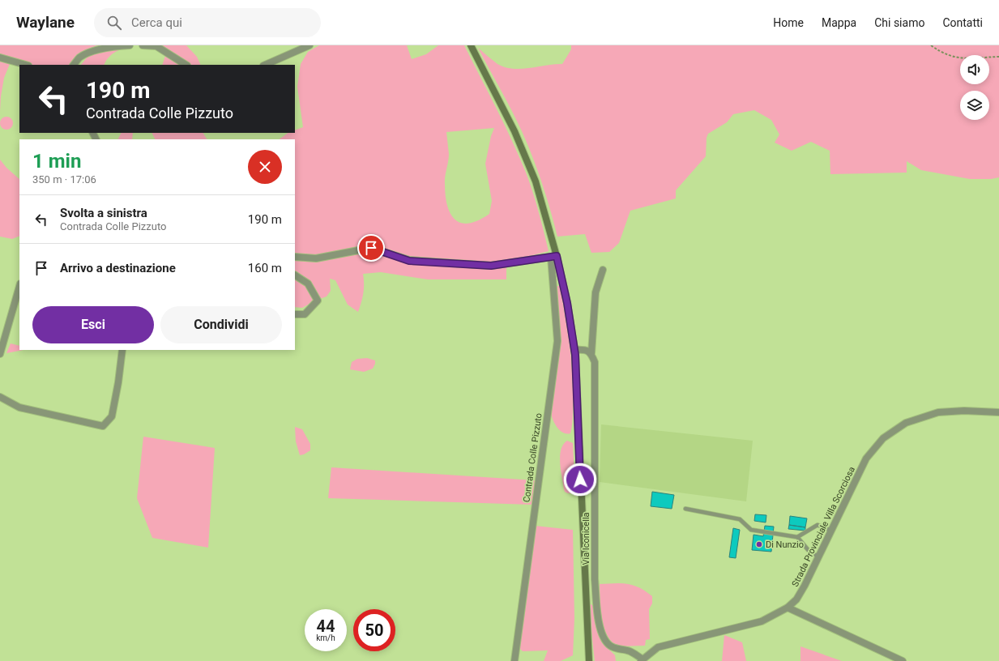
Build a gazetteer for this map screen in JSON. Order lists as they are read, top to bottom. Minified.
{"streets":{"street":["Contrada Colle Pizzuto","Strada Provinciale Villa Scorciosa","Via Iconicella"]},"crossings":[["Strada Provinciale Villa Scorciosa","Via Iconicella"]],"places":["Di Nunzio"],"page":{"header":"Waylane","search":"Cerca qui","nav":["Home","Mappa","Chi siamo","Contatti"],"turn":["190 m","Contrada Colle Pizzuto"],"heading":["1 min","350 m · 17:06"],"list":[{"name":"Svolta a sinistra","note":"Contrada Colle Pizzuto","value":"190 m"},{"name":"Arrivo a destinazione","value":"160 m"}],"buttons":["Esci","Condividi"],"speed":"44 km/h","limit":"50"}}
